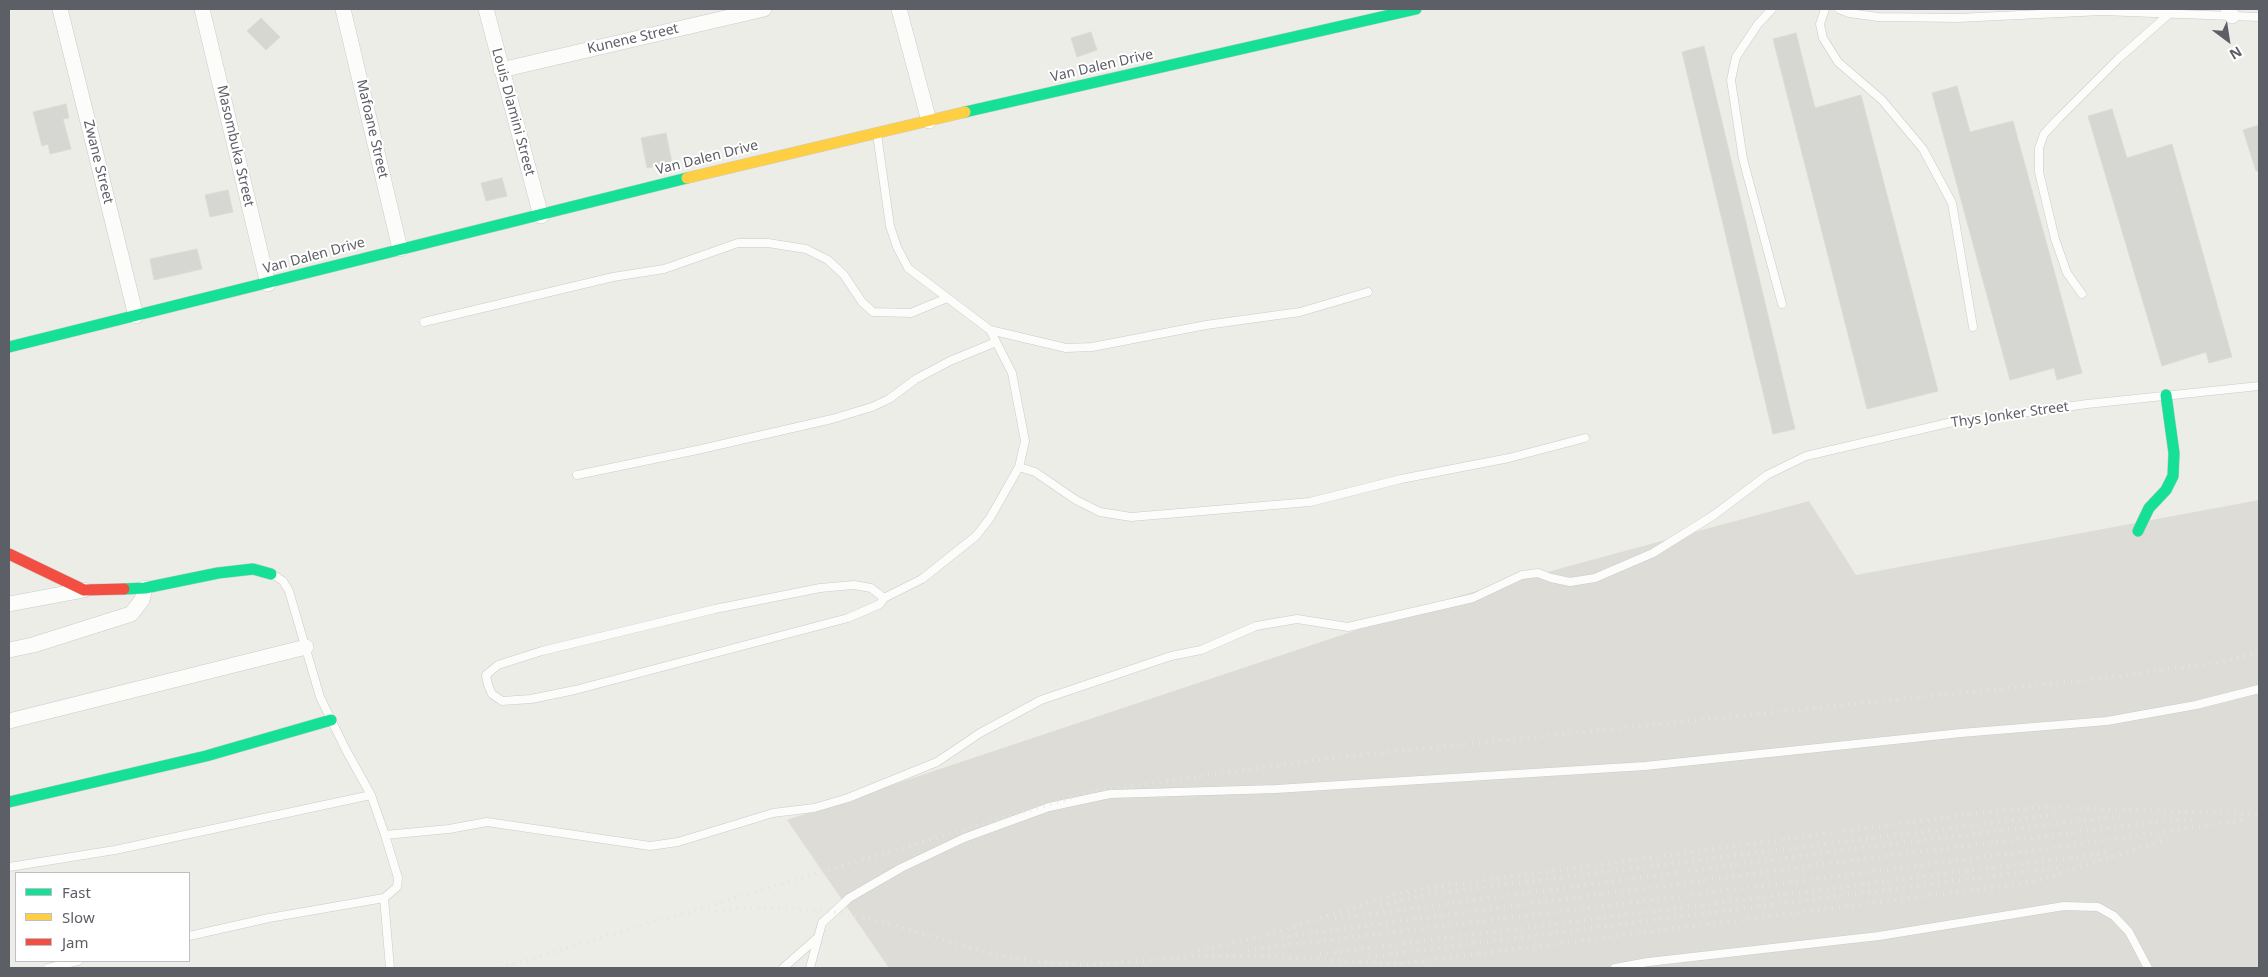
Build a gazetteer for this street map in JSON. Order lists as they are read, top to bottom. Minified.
{"streets":{"street":["Kunene Street","Van Dalen Drive","Louis Dlamini Street","Mafoane Street","Masombuka Street","Zwane Street"],"lane":["Thys Jonker Street"]},"crossings":[["Kunene Street","Louis Dlamini Street"],["Van Dalen Drive","Louis Dlamini Street"],["Van Dalen Drive","Mafoane Street"],["Van Dalen Drive","Masombuka Street"],["Van Dalen Drive","Zwane Street"]],"legend":["Fast","Slow","Jam"],"north":"bottom right"}
